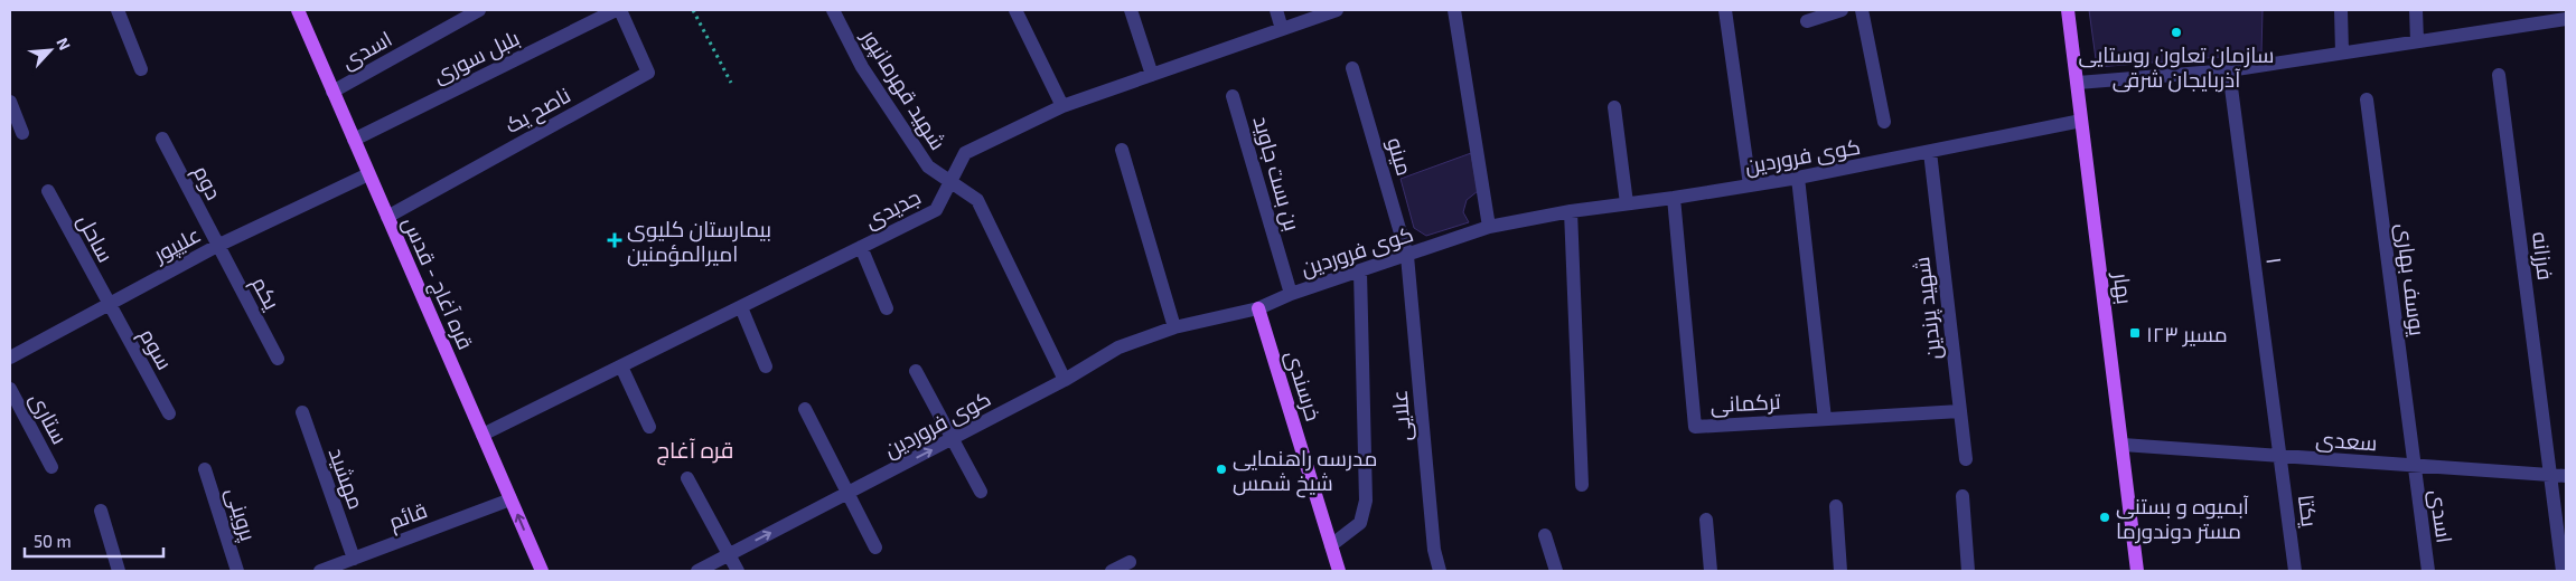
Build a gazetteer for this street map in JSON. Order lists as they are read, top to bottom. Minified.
{"streets":{"main road":["قره آغاج - قدس","بهار","خرسندی"],"street":["اسدی","بلبل سوری","شهید قهرمانپور","ناصح یک","کوی فروردین","مینو","بن بست جاوید","دوم","جدیدی","ساحل","علیپور","فرزانه","۱","یوسف بهاری","یکم","شهید پرندین","سوم","ترکمانی","علایی","ستاری","سعدی","مهشید","یکتا","پروینی","قائم"]},"crossings":[["اسدی","یوسف بهاری"],["اسدی","قره آغاج - قدس"],["اسدی","سعدی"],["بلبل سوری","ناصح یک"],["بلبل سوری","قره آغاج - قدس"],["شهید قهرمانپور","کوی فروردین"],["شهید قهرمانپور","جدیدی"],["ناصح یک","قره آغاج - قدس"],["کوی فروردین","مینو"],["کوی فروردین","بن بست جاوید"],["کوی فروردین","بهار"],["کوی فروردین","شهید پرندین"],["کوی فروردین","خرسندی"],["کوی فروردین","ترکمانی"],["کوی فروردین","علایی"],["مینو","علایی"],["دوم","علیپور"],["دوم","یکم"],["جدیدی","قره آغاج - قدس"],["ساحل","علیپور"],["ساحل","سوم"],["علیپور","قره آغاج - قدس"],["علیپور","یکم"],["علیپور","سوم"],["فرزانه","سعدی"],["۱","سعدی"],["۱","یکتا"],["یوسف بهاری","سعدی"],["قره آغاج - قدس","قائم"],["بهار","سعدی"],["شهید پرندین","ترکمانی"],["سعدی","یکتا"],["مهشید","قائم"]],"districts":["قره آغاج"],"places":{"other":["سازمان تعاون روستایی آذربایجان شرقی","مدرسه راهنمایی شیخ شمس","آبمیوه و بستنی مستر دوندورما"],"health":["بیمارستان کلیوی امیرالمؤمنین"],"transit":["مسیر ۱۲۳"]},"scale_bar":"50 m","north":"top right"}
